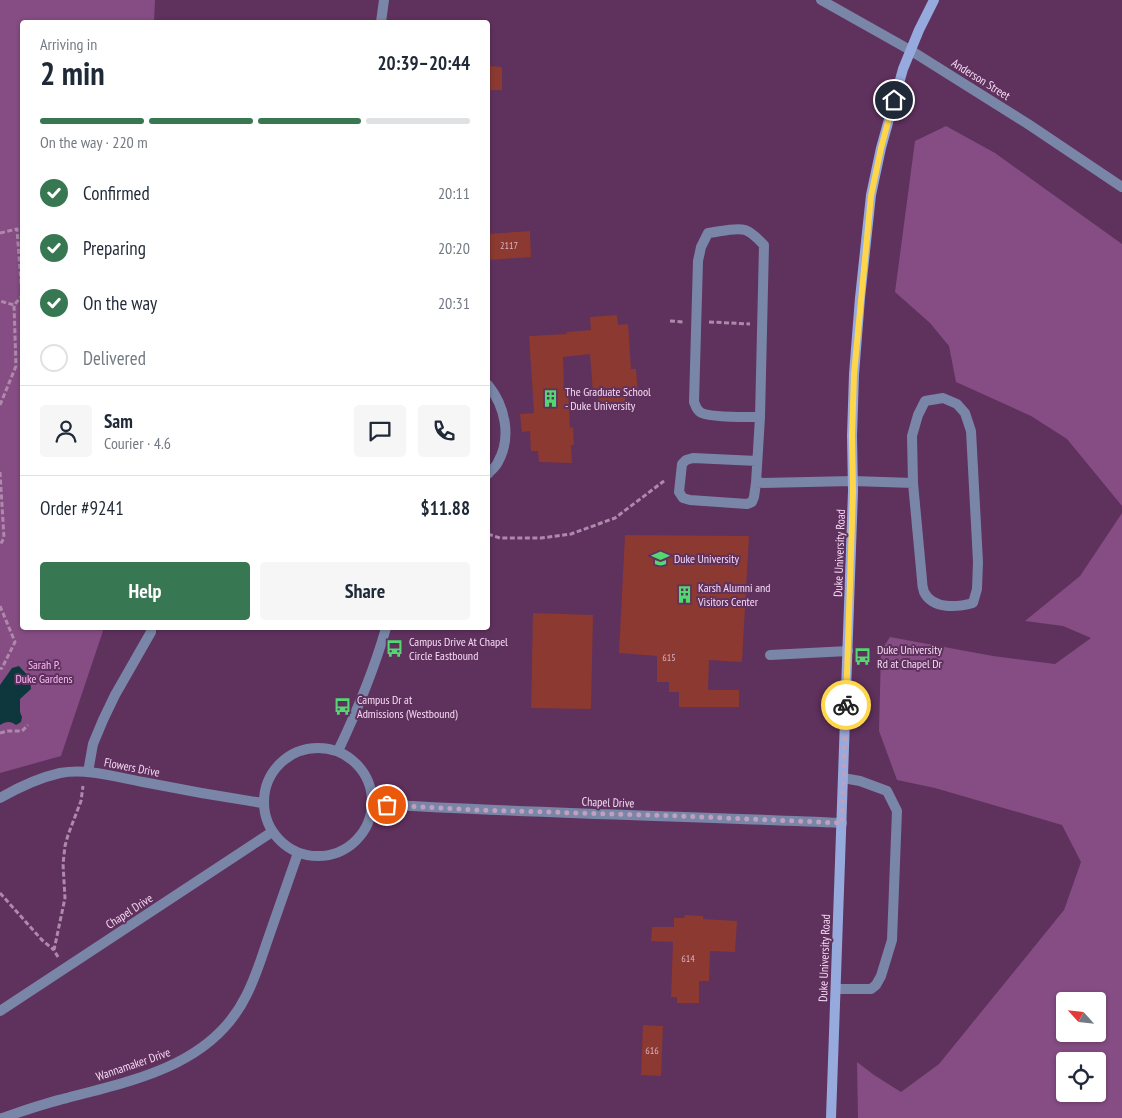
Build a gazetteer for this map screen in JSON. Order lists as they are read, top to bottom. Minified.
{"streets":{"main road":["Duke University Road"],"street":["Anderson Street","Flowers Drive","Chapel Drive","Wannamaker Drive"]},"crossings":[["Anderson Street","Duke University Road"],["Duke University Road","Chapel Drive"],["Flowers Drive","Chapel Drive"],["Flowers Drive","Wannamaker Drive"],["Chapel Drive","Wannamaker Drive"]],"parks":["Sarah P. Duke Gardens"],"places":{"building":["The Graduate School - Duke University","Karsh Alumni and Visitors Center"],"school or university":["Duke University"],"bus stop":["Campus Drive At Chapel Circle Eastbound","Duke University Rd at Chapel Dr","Campus Dr at Admissions (Westbound)"]},"house_numbers":["2117","615","614","616"],"north":"top left","page":{"heading":["2 min","Arriving in","20:39–20:44"],"panel":["Sam","Courier · 4.6","Order #9241","$11.88"],"bar":"On the way · 220 m","list":[["Confirmed","20:11"],["Preparing","20:20"],["On the way","20:31"],"Delivered"],"buttons":["Help","Share"]}}
